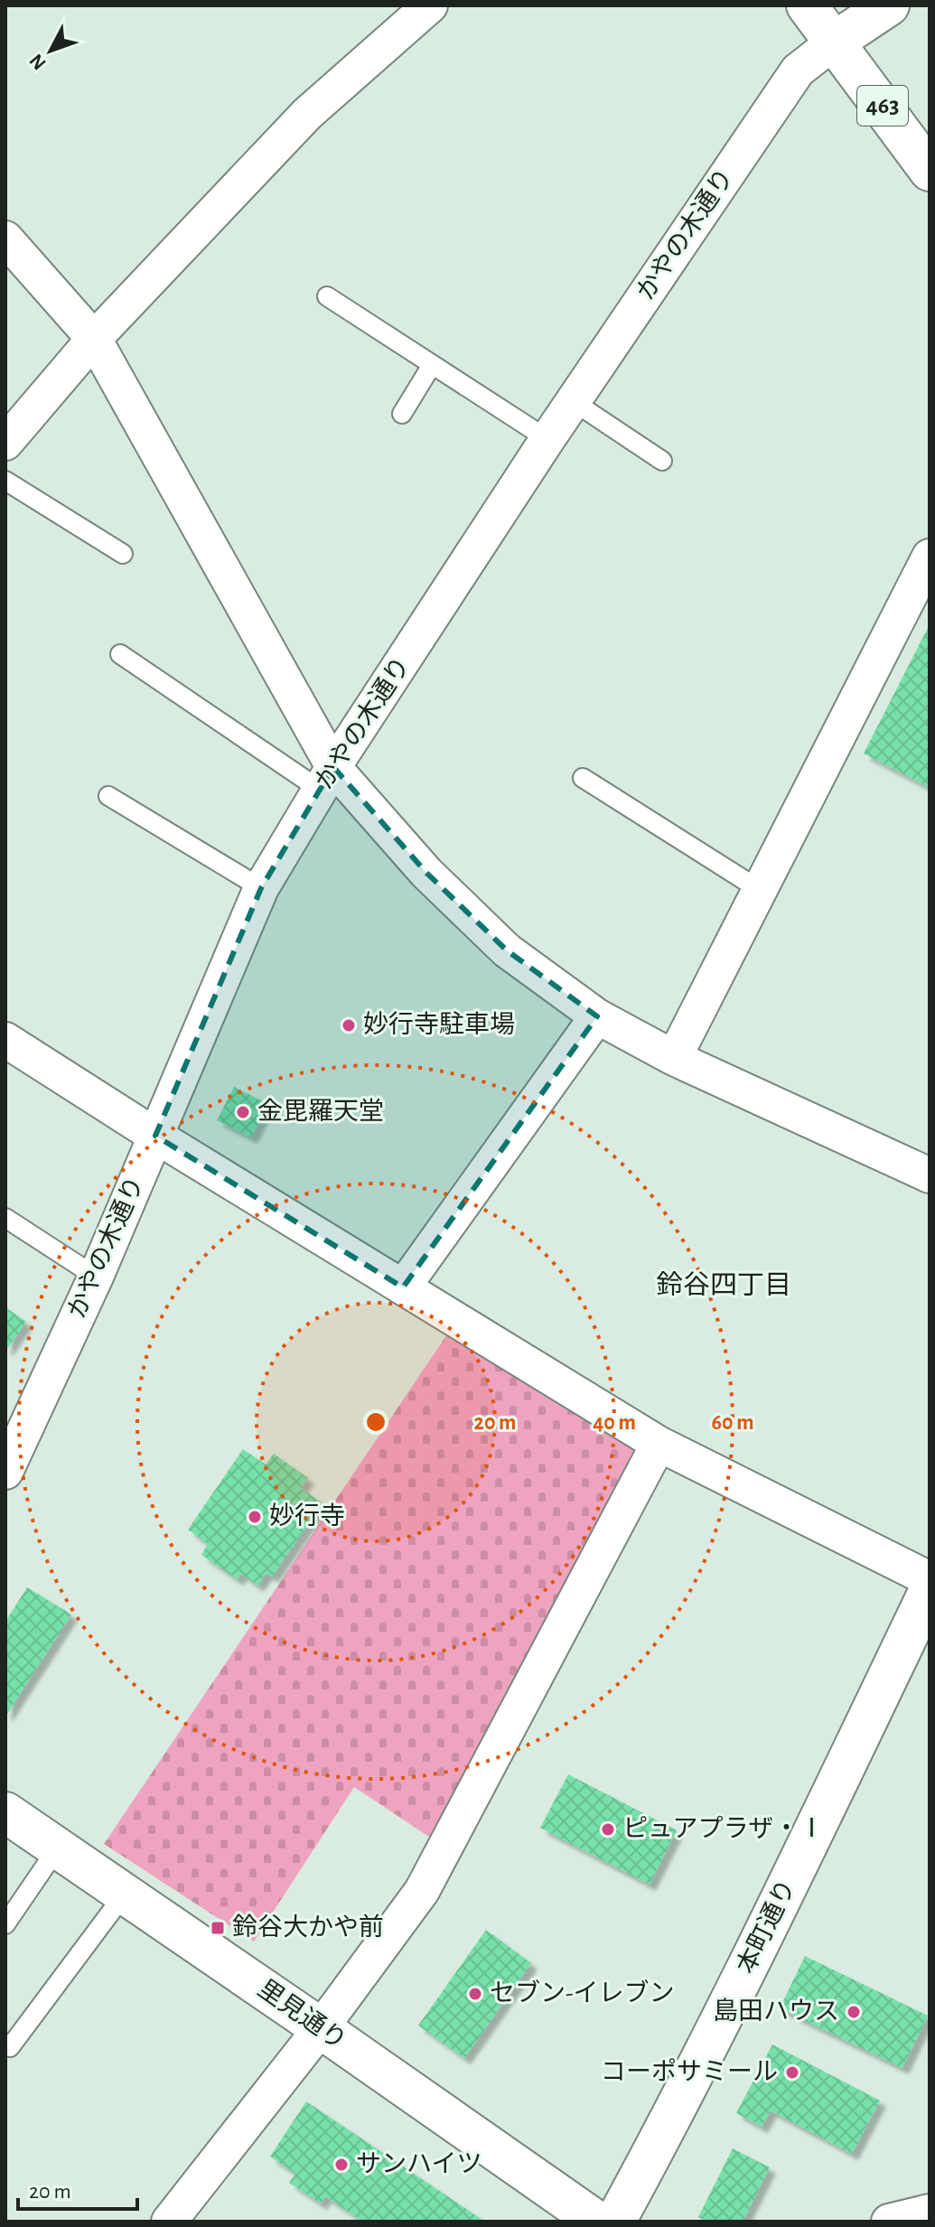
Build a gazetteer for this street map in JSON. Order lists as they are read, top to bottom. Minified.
{"streets":{"main road":["463","本町通り","里見通り"],"street":["かやの木通り"]},"crossings":[["463","かやの木通り"]],"districts":["鈴谷四丁目"],"places":{"other":["妙行寺駐車場","金毘羅天堂","妙行寺","ピュアプラザ・Ⅰ","セブン-イレブン","島田ハウス","コーポサミール","サンハイツ"],"transit":["鈴谷大かや前"]},"scale_bar":"20 m","north":"bottom left","rings":["20 m","40 m","60 m"]}
